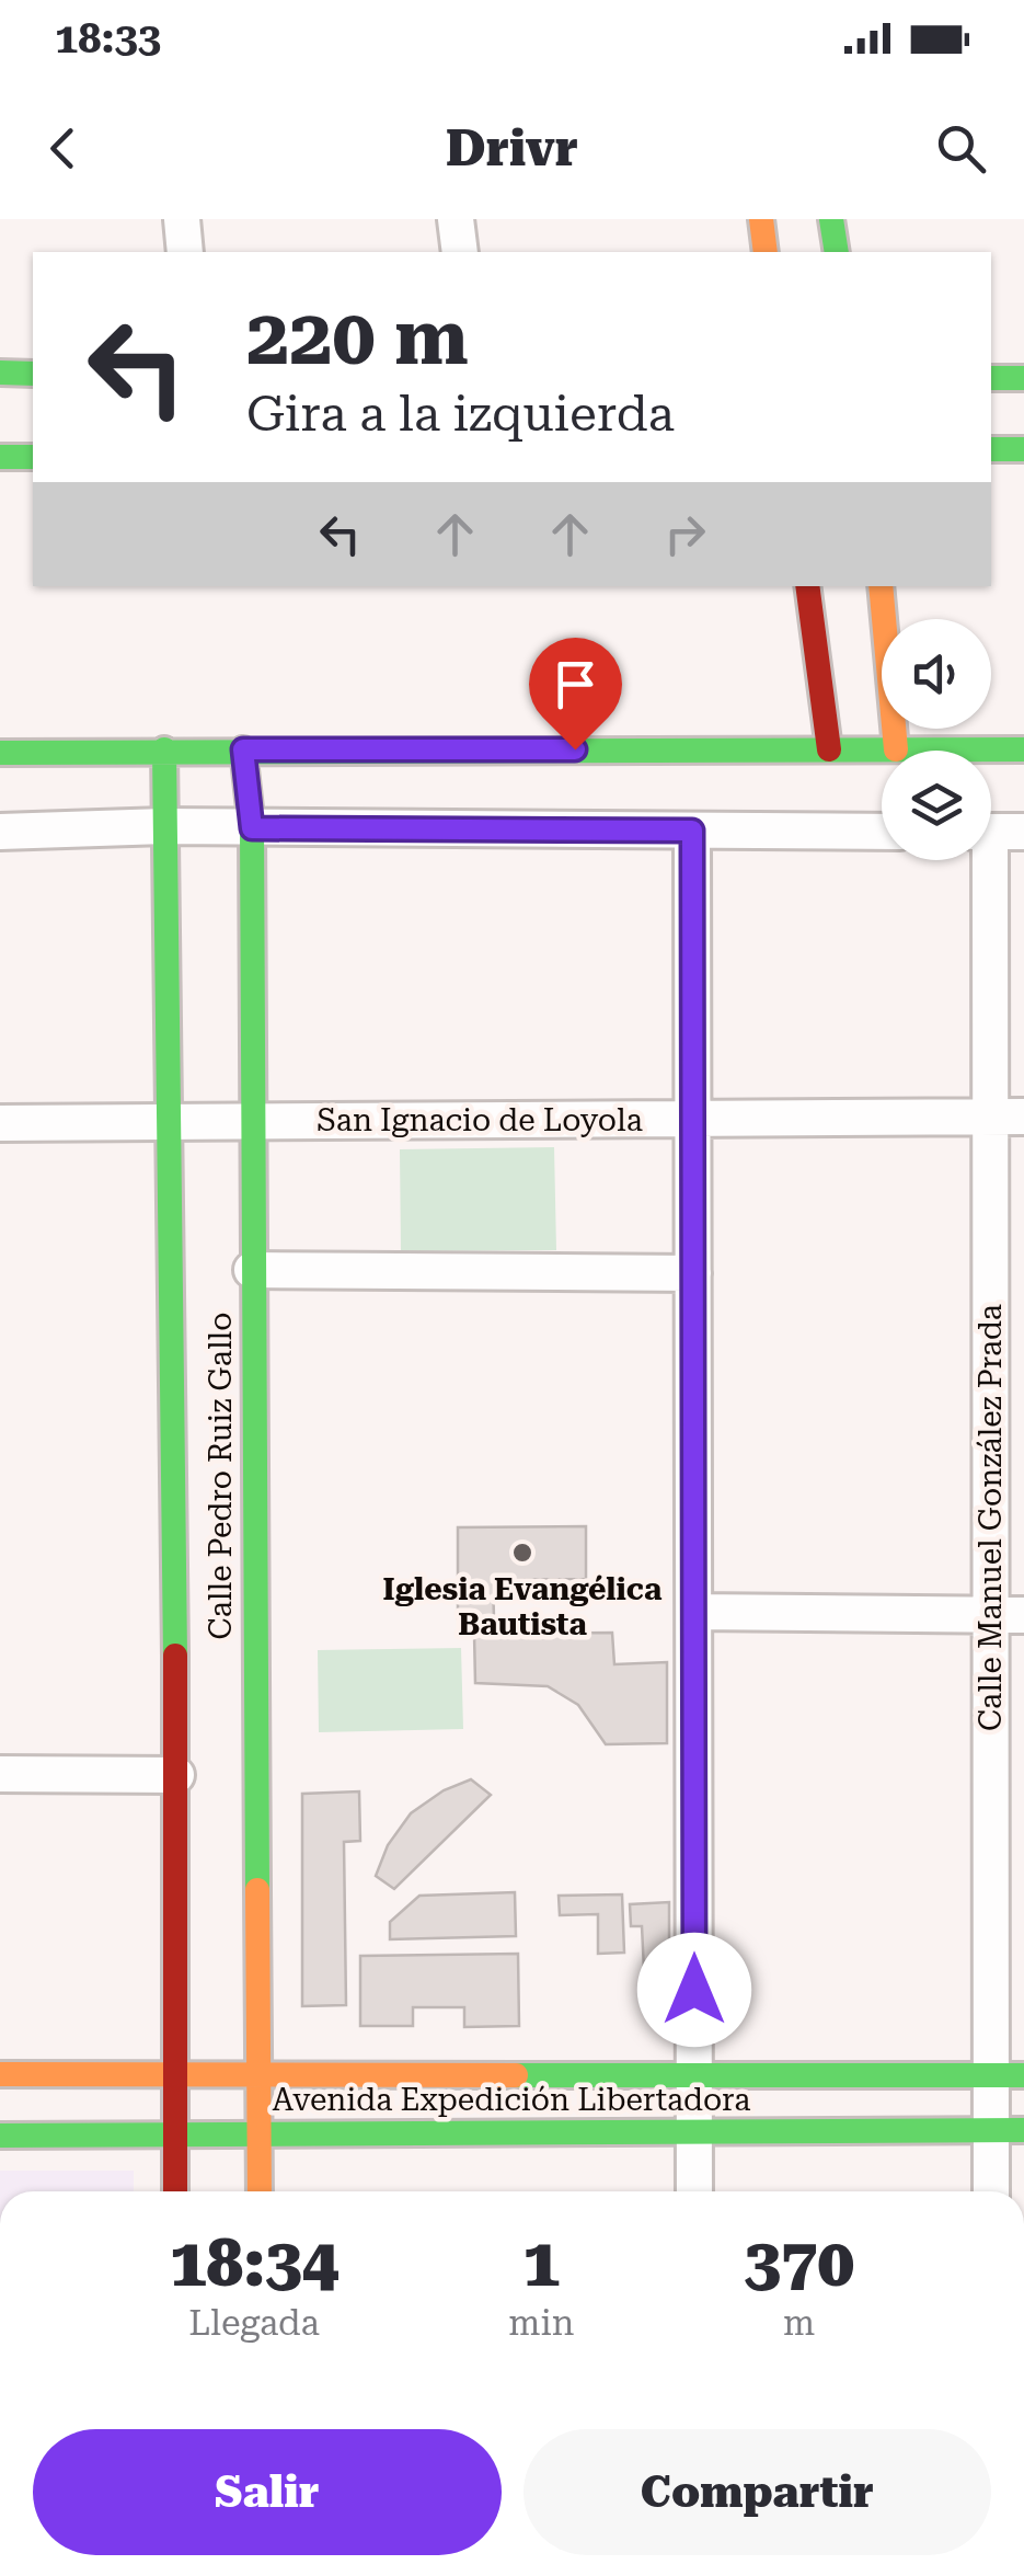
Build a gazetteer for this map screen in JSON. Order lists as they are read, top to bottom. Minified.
{"streets":{"street":["San Ignacio de Loyola","Calle Pedro Ruiz Gallo","Calle Manuel González Prada","Avenida Expedición Libertadora"]},"crossings":[["San Ignacio de Loyola","Calle Pedro Ruiz Gallo"],["San Ignacio de Loyola","Calle Manuel González Prada"],["Calle Pedro Ruiz Gallo","Avenida Expedición Libertadora"],["Calle Manuel González Prada","Avenida Expedición Libertadora"]],"places":["Iglesia Evangélica Bautista"],"page":{"status":"18:33","header":"Drivr","turn":["220 m","Gira a la izquierda"],"eta":["18:34","Llegada","1","min","370","m"],"buttons":["Salir","Compartir"]}}
